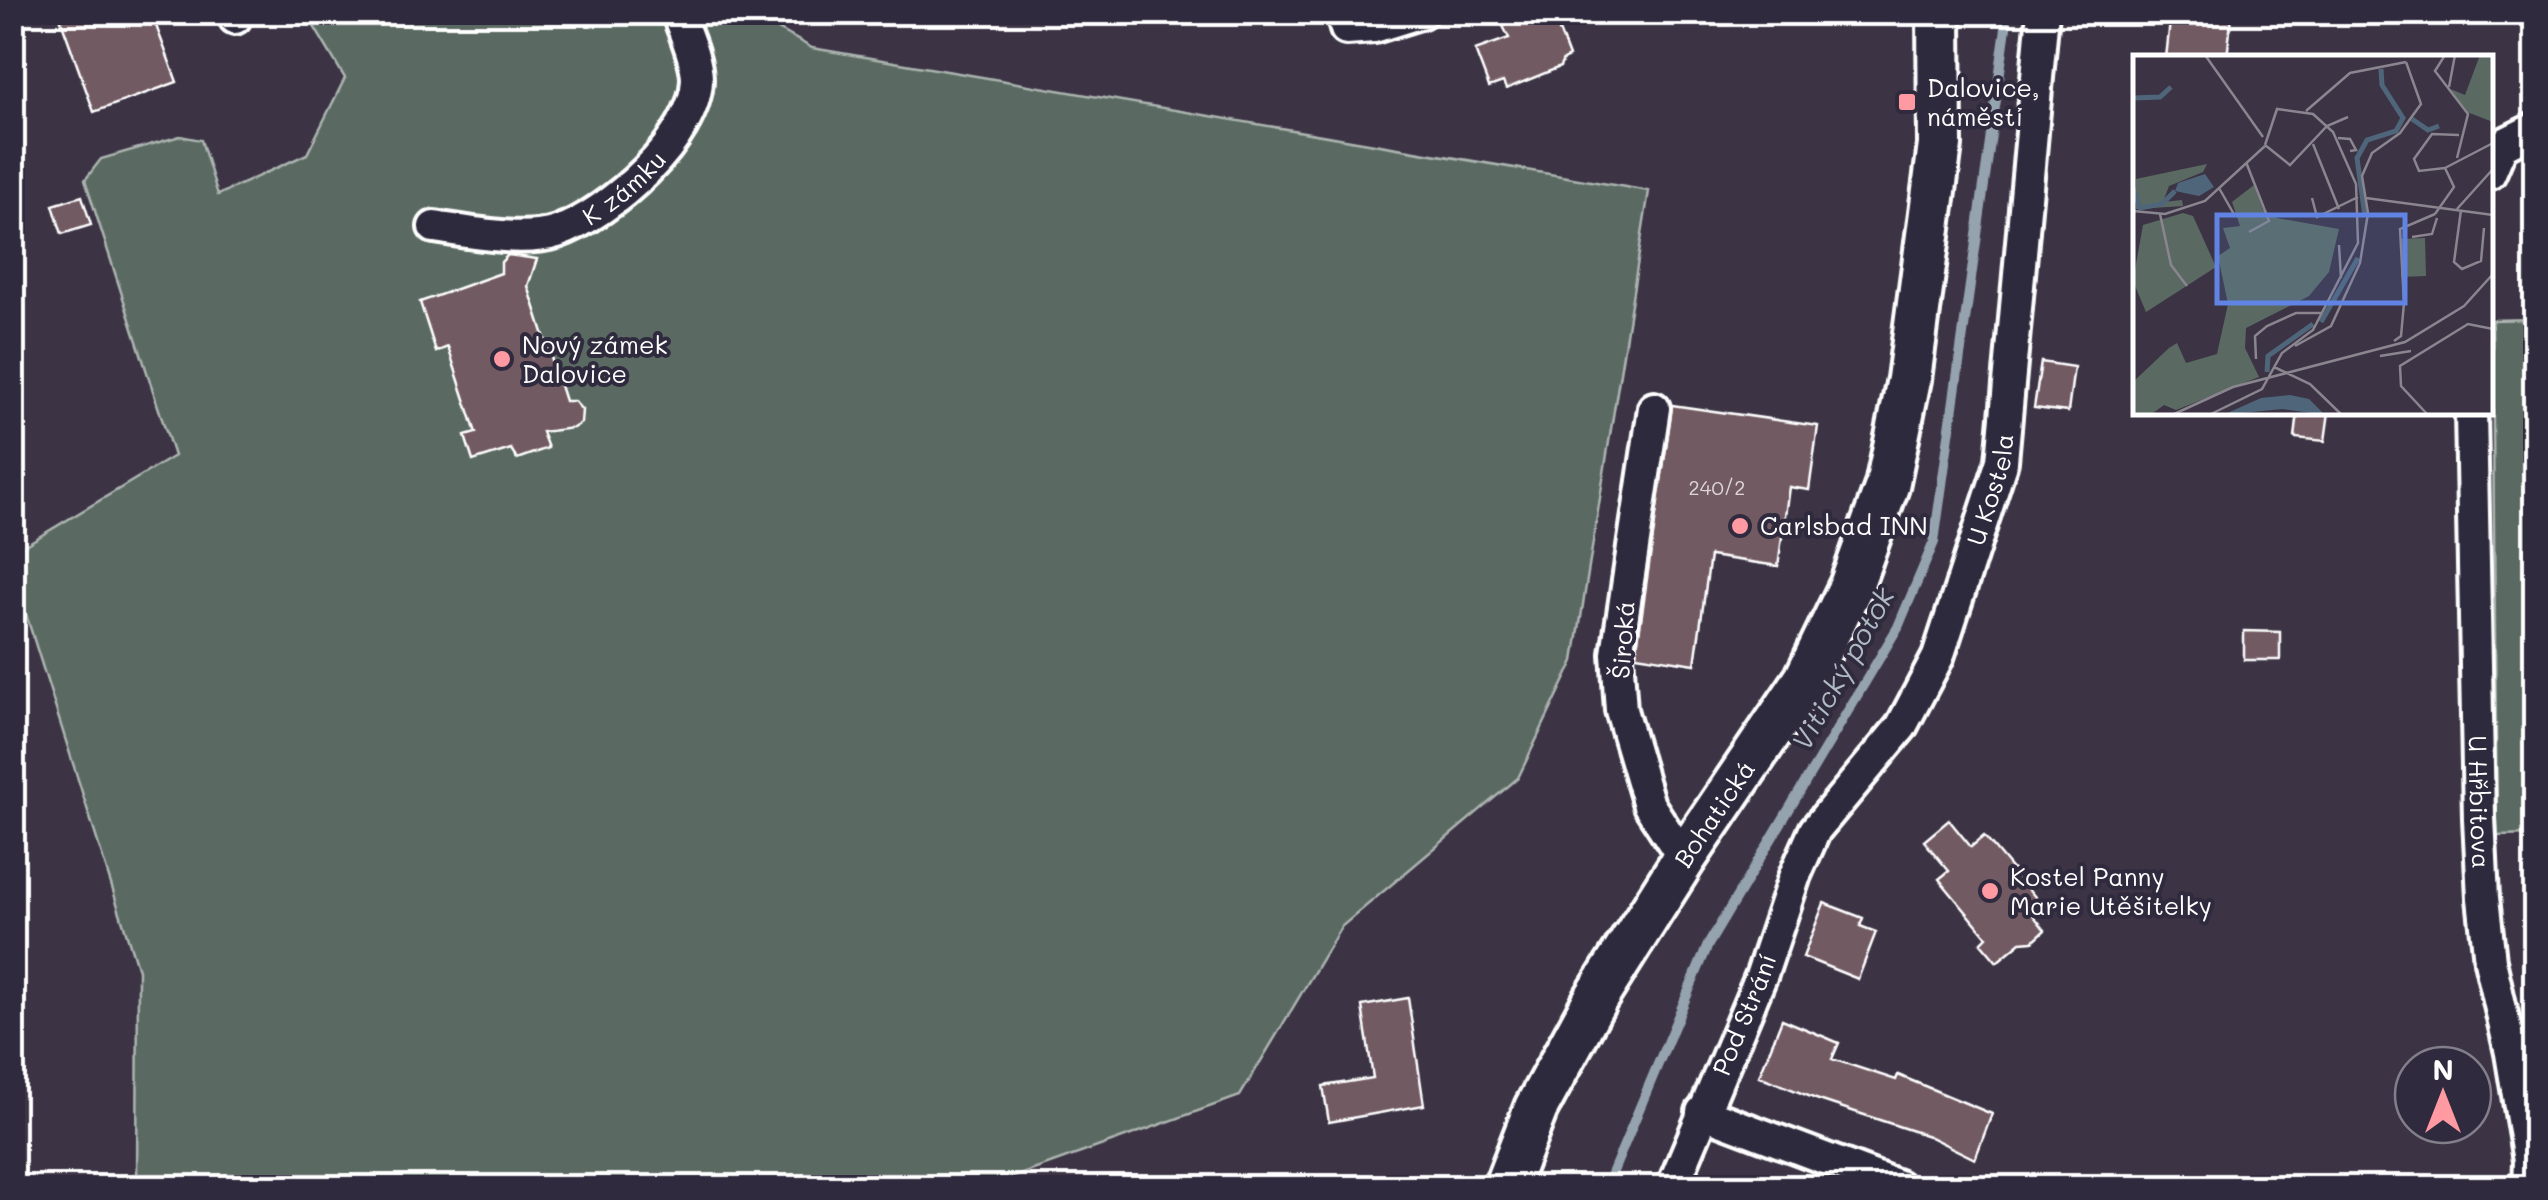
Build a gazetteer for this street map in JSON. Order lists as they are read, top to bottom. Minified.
{"streets":{"street":["K zámku","U Kostela","Široká","U Hřbitova","Bohatická","Pod Strání"]},"crossings":[["U Kostela","Pod Strání"],["Široká","Bohatická"]],"water":["Vitický potok"],"places":{"transit":["Dalovice, náměstí"],"other":["Nový zámek Dalovice","Carlsbad INN","Kostel Panny Marie Utěšitelky"]},"house_numbers":["240/2"],"north":"top"}
